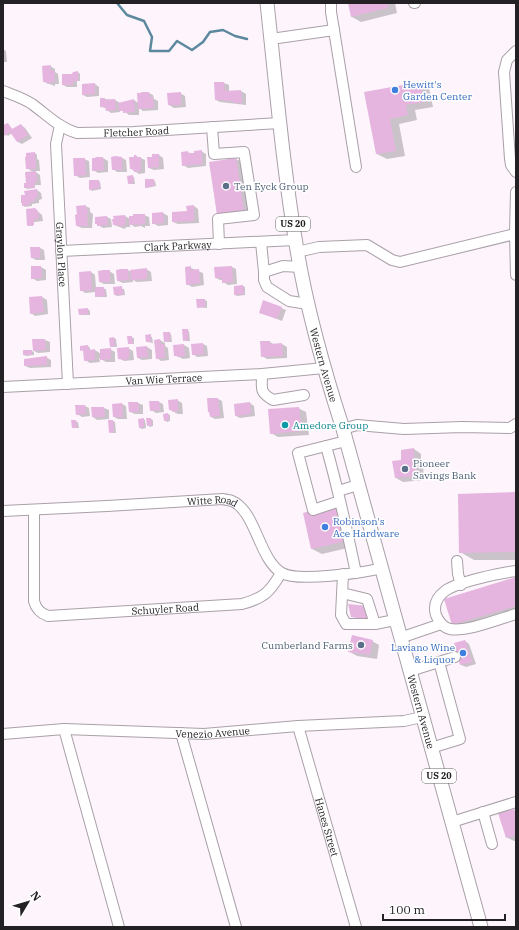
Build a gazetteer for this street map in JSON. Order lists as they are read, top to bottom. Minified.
{"streets":{"main road":["US 20","Western Avenue"],"street":["Fletcher Road","Clark Parkway","Graylon Place","Van Wie Terrace","Witte Road","Schuyler Road","Venezio Avenue","Hanes Street"]},"crossings":[["Fletcher Road","Graylon Place"],["Fletcher Road","Western Avenue"],["Clark Parkway","Graylon Place"],["Clark Parkway","Western Avenue"],["Graylon Place","Van Wie Terrace"],["Western Avenue","Van Wie Terrace"],["Western Avenue","Venezio Avenue"],["Witte Road","Schuyler Road"],["Venezio Avenue","Hanes Street"]],"places":["Hewitt's Garden Center","Ten Eyck Group","Amedore Group","Pioneer Savings Bank","Robinson's Ace Hardware","Cumberland Farms","Laviano Wine & Liquor"],"scale_bar":"100 m","north":"top right"}
